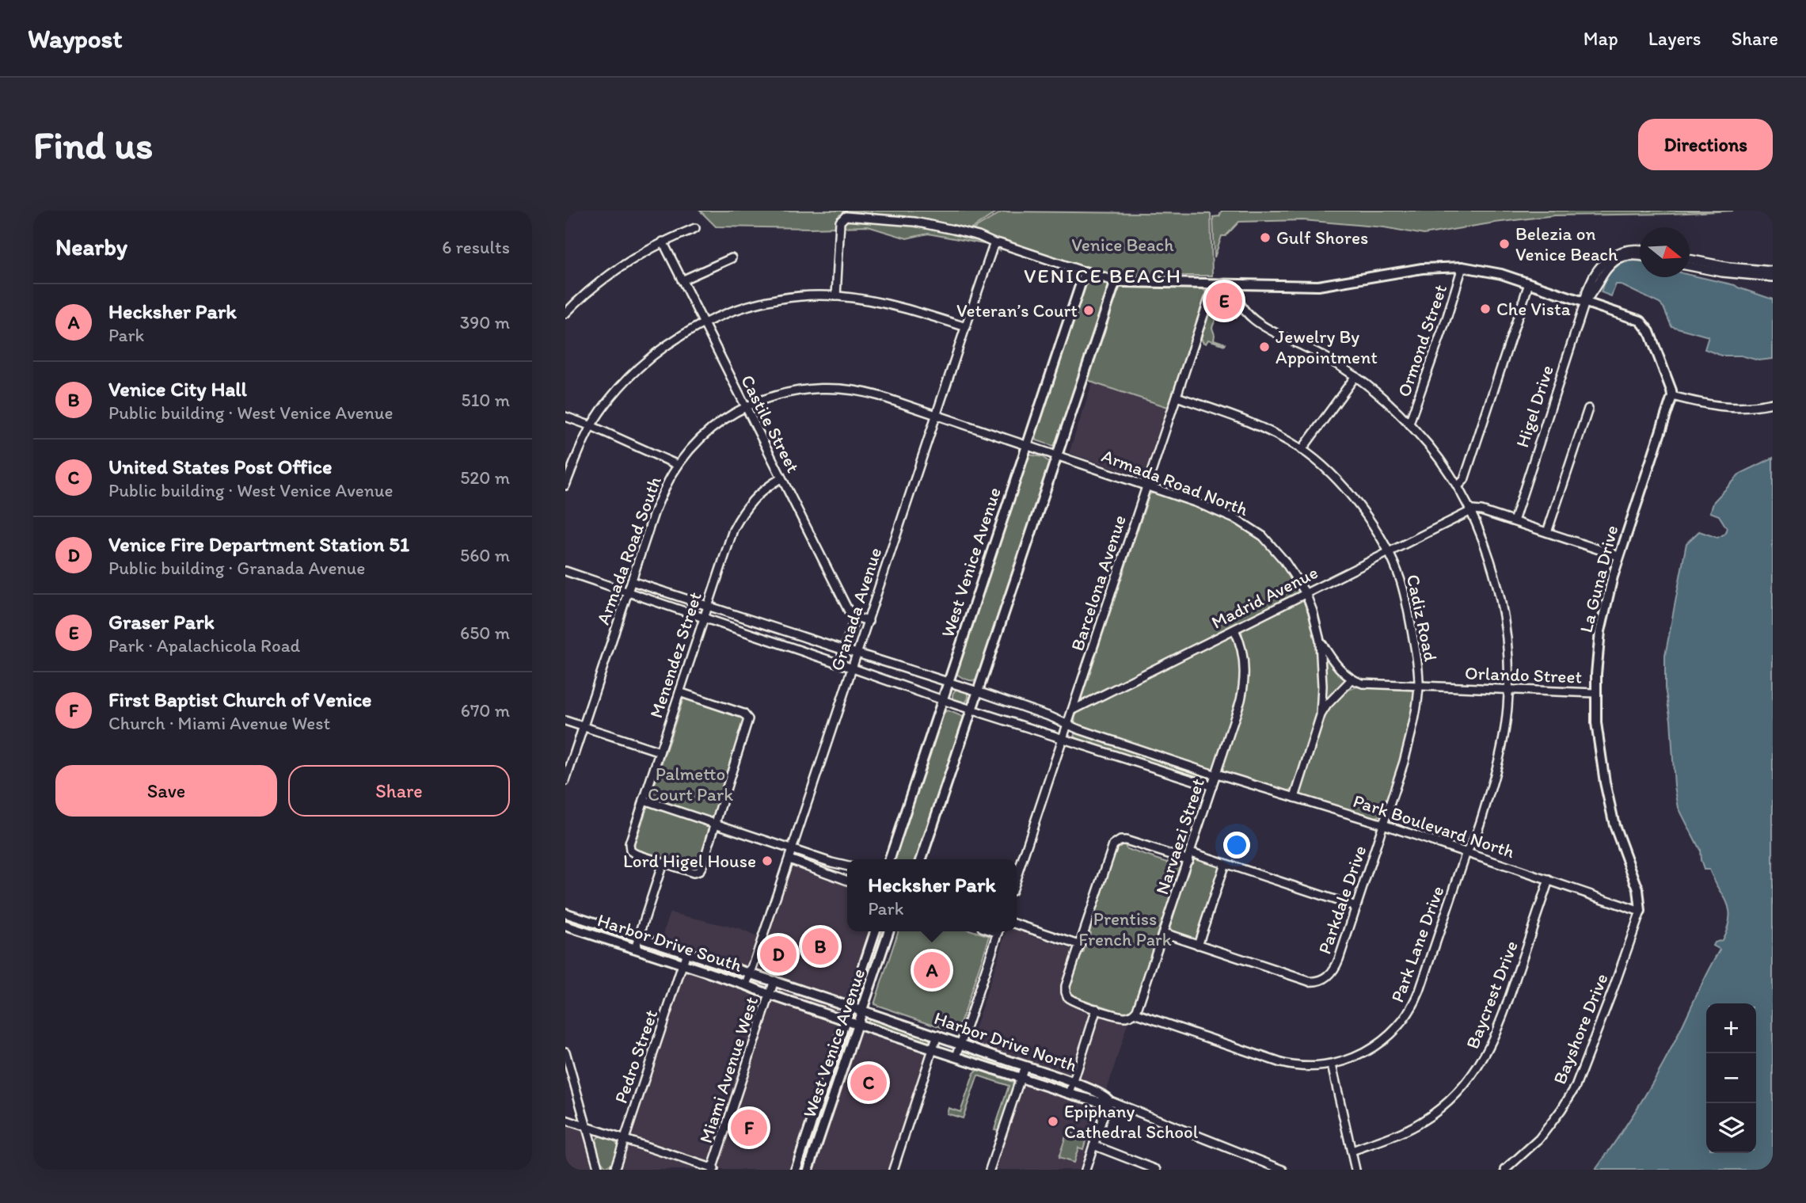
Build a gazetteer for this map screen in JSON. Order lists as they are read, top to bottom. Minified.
{"streets":{"street":["Ormond Street","Higel Drive","Castile Street","Armada Road North","Armada Road South","West Venice Avenue","La Guna Drive","Barcelona Avenue","Madrid Avenue","Granada Avenue","Cadiz Road","Menendez Street","Orlando Street","Park Boulevard North","Narvaezi Street","Parkdale Drive","Harbor Drive South","Park Lane Drive","Baycrest Drive","Bayshore Drive","Harbor Drive North","Pedro Street","Miami Avenue West"]},"crossings":[["Ormond Street","Park Lane Drive"],["Castile Street","Armada Road South"],["Castile Street","Menendez Street"],["Armada Road North","Armada Road South"],["Armada Road North","West Venice Avenue"],["Armada Road North","Barcelona Avenue"],["Armada Road North","Madrid Avenue"],["Armada Road North","Park Boulevard North"],["Armada Road South","West Venice Avenue"],["Armada Road South","Granada Avenue"],["Armada Road South","Park Boulevard North"],["West Venice Avenue","Park Boulevard North"],["West Venice Avenue","Harbor Drive South"],["West Venice Avenue","Harbor Drive North"],["La Guna Drive","Orlando Street"],["La Guna Drive","Park Boulevard North"],["La Guna Drive","Bayshore Drive"],["Barcelona Avenue","Madrid Avenue"],["Barcelona Avenue","Cadiz Road"],["Barcelona Avenue","Park Boulevard North"],["Madrid Avenue","Cadiz Road"],["Madrid Avenue","Narvaezi Street"],["Madrid Avenue","Park Lane Drive"],["Granada Avenue","Park Boulevard North"],["Granada Avenue","Harbor Drive South"],["Cadiz Road","Orlando Street"],["Cadiz Road","Park Boulevard North"],["Cadiz Road","Parkdale Drive"],["Menendez Street","Park Boulevard North"],["Orlando Street","Park Lane Drive"],["Park Boulevard North","Narvaezi Street"],["Park Boulevard North","Parkdale Drive"],["Park Boulevard North","Park Lane Drive"],["Park Boulevard North","Baycrest Drive"],["Park Boulevard North","Bayshore Drive"],["Narvaezi Street","Parkdale Drive"],["Narvaezi Street","Park Lane Drive"],["Harbor Drive South","Harbor Drive North"],["Harbor Drive South","Pedro Street"],["Harbor Drive South","Miami Avenue West"]],"districts":["VENICE BEACH"],"parks":["Venice Beach","Palmetto Court Park","Prentiss French Park"],"places":["Gulf Shores","Belezia on Venice Beach","Che Vista","Veteran’s Court","Jewelry By Appointment","Lord Higel House","Epiphany Cathedral School"],"north":"right","page":{"header":"Waypost","nav":["Map","Layers","Share"],"buttons":["Directions",["Save","Share"]],"title":"Find us","heading":["Nearby","6 results"],"pins":["E","B","D","A","C","F"],"list":[{"mark":"A","name":"Hecksher Park","note":"Park","value":"390 m"},{"mark":"B","name":"Venice City Hall","note":"Public building · West Venice Avenue","value":"510 m"},{"mark":"C","name":"United States Post Office","note":"Public building · West Venice Avenue","value":"520 m"},{"mark":"D","name":"Venice Fire Department Station 51","note":"Public building · Granada Avenue","value":"560 m"},{"mark":"E","name":"Graser Park","note":"Park · Apalachicola Road","value":"650 m"},{"mark":"F","name":"First Baptist Church of Venice","note":"Church · Miami Avenue West","value":"670 m"}],"popup":["Hecksher Park","Park"],"map_buttons":["+","−"]}}
